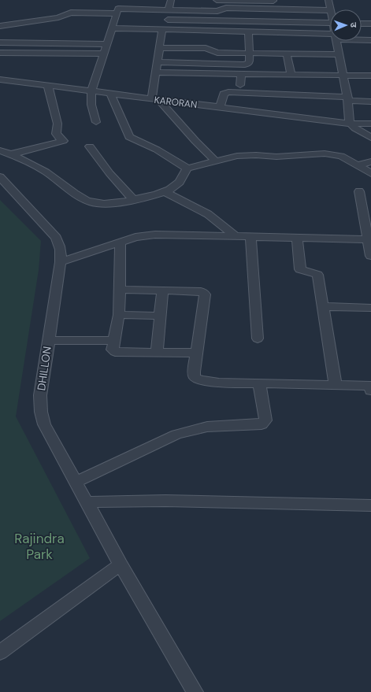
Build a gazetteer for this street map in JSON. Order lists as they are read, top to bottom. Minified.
{"streets":{"street":["KARORAN","DHILLON"]},"parks":["Rajindra Park"],"north":"right"}
